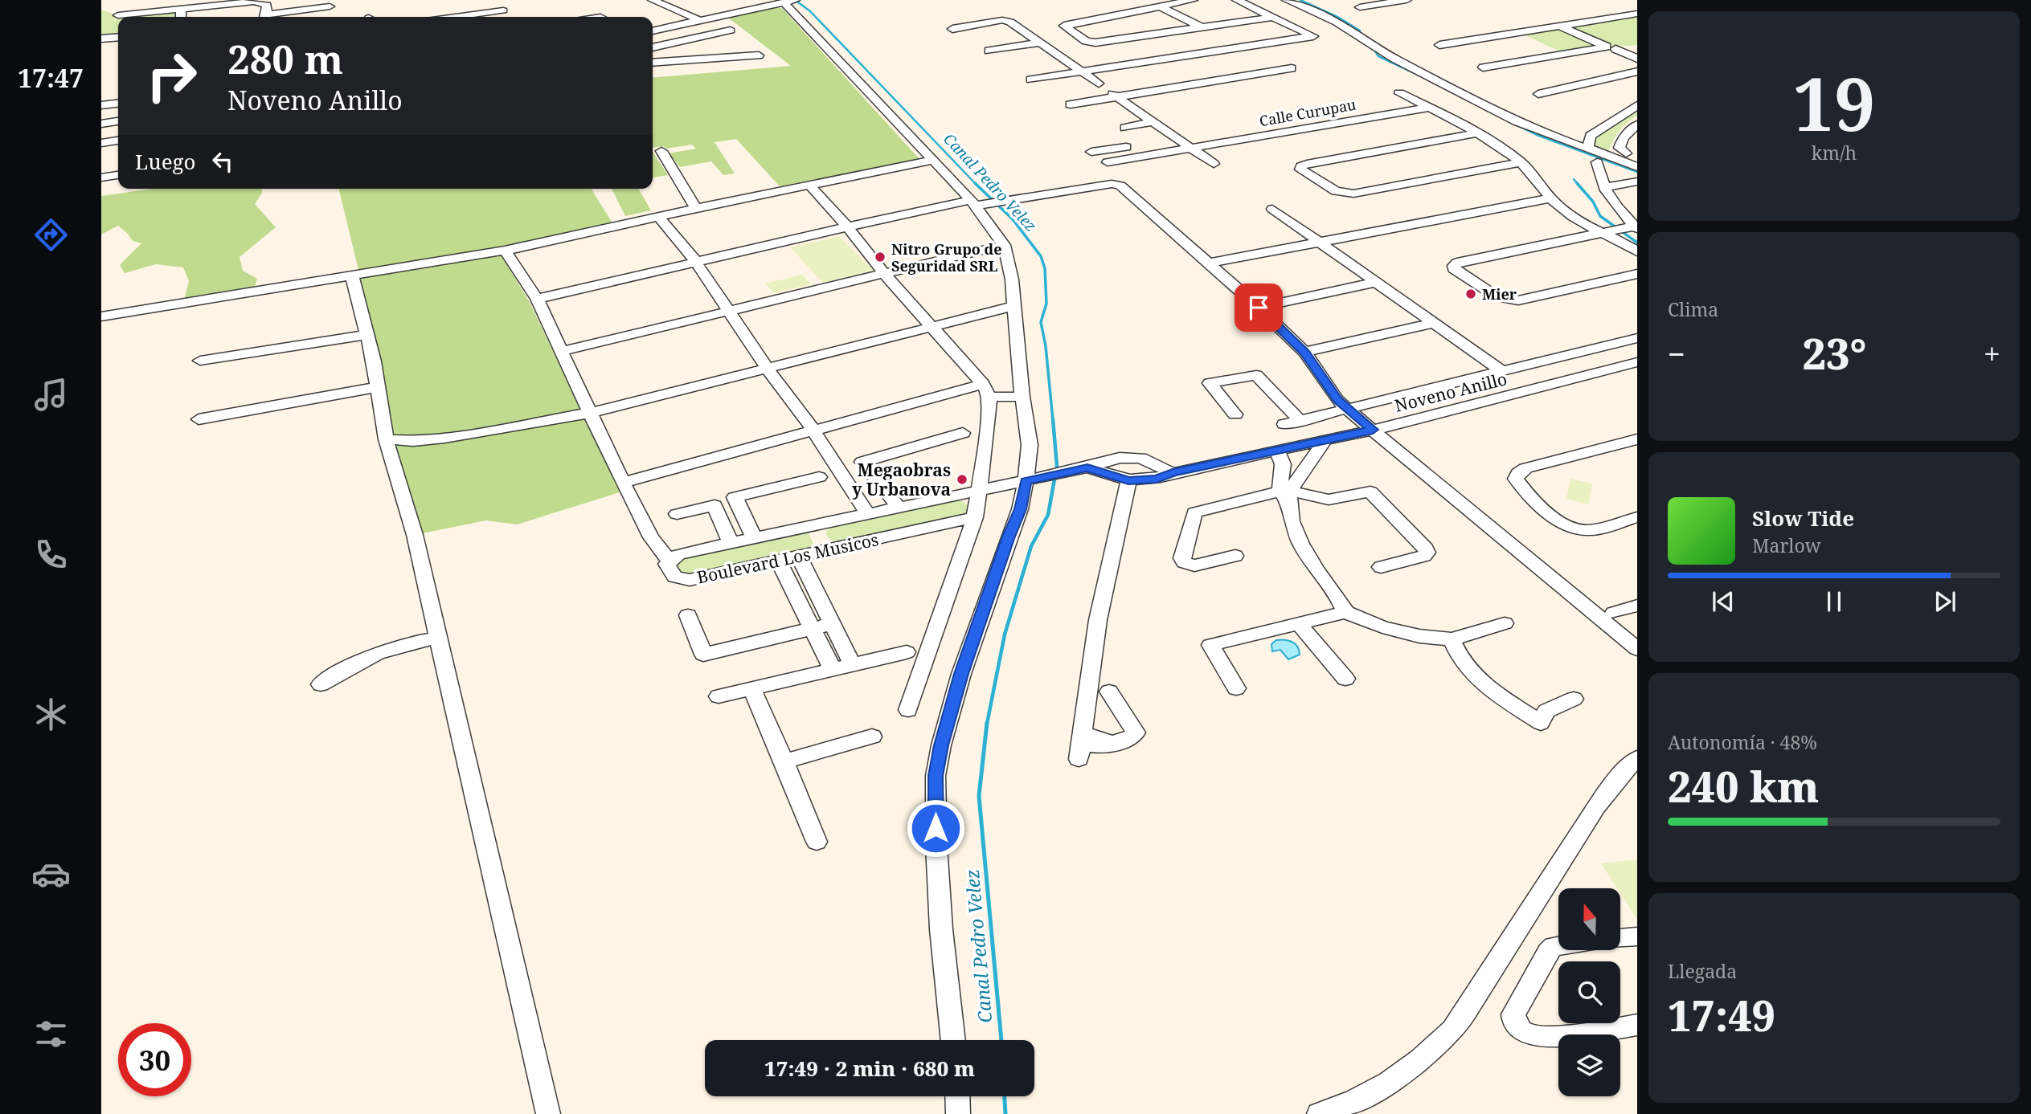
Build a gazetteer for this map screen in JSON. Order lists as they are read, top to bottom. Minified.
{"streets":{"street":["Calle Curupau","Noveno Anillo","Boulevard Los Musicos"]},"crossings":[["Noveno Anillo","Boulevard Los Musicos"]],"water":["Canal Pedro Velez"],"places":["Nitro Grupo de Seguridad SRL","Mier","Megaobras y Urbanova"],"north":"top","page":{"tabs":"17:47","tile":[["19","km/h"],"Clima",["Autonomía · 48%","240 km"],["Llegada","17:49"]],"turn":["280 m","Noveno Anillo"],"then":"Luego","heat":["−","23°","+"],"song":["Slow Tide","Marlow"],"limit":"30","trip":"17:49 · 2 min · 680 m"}}
